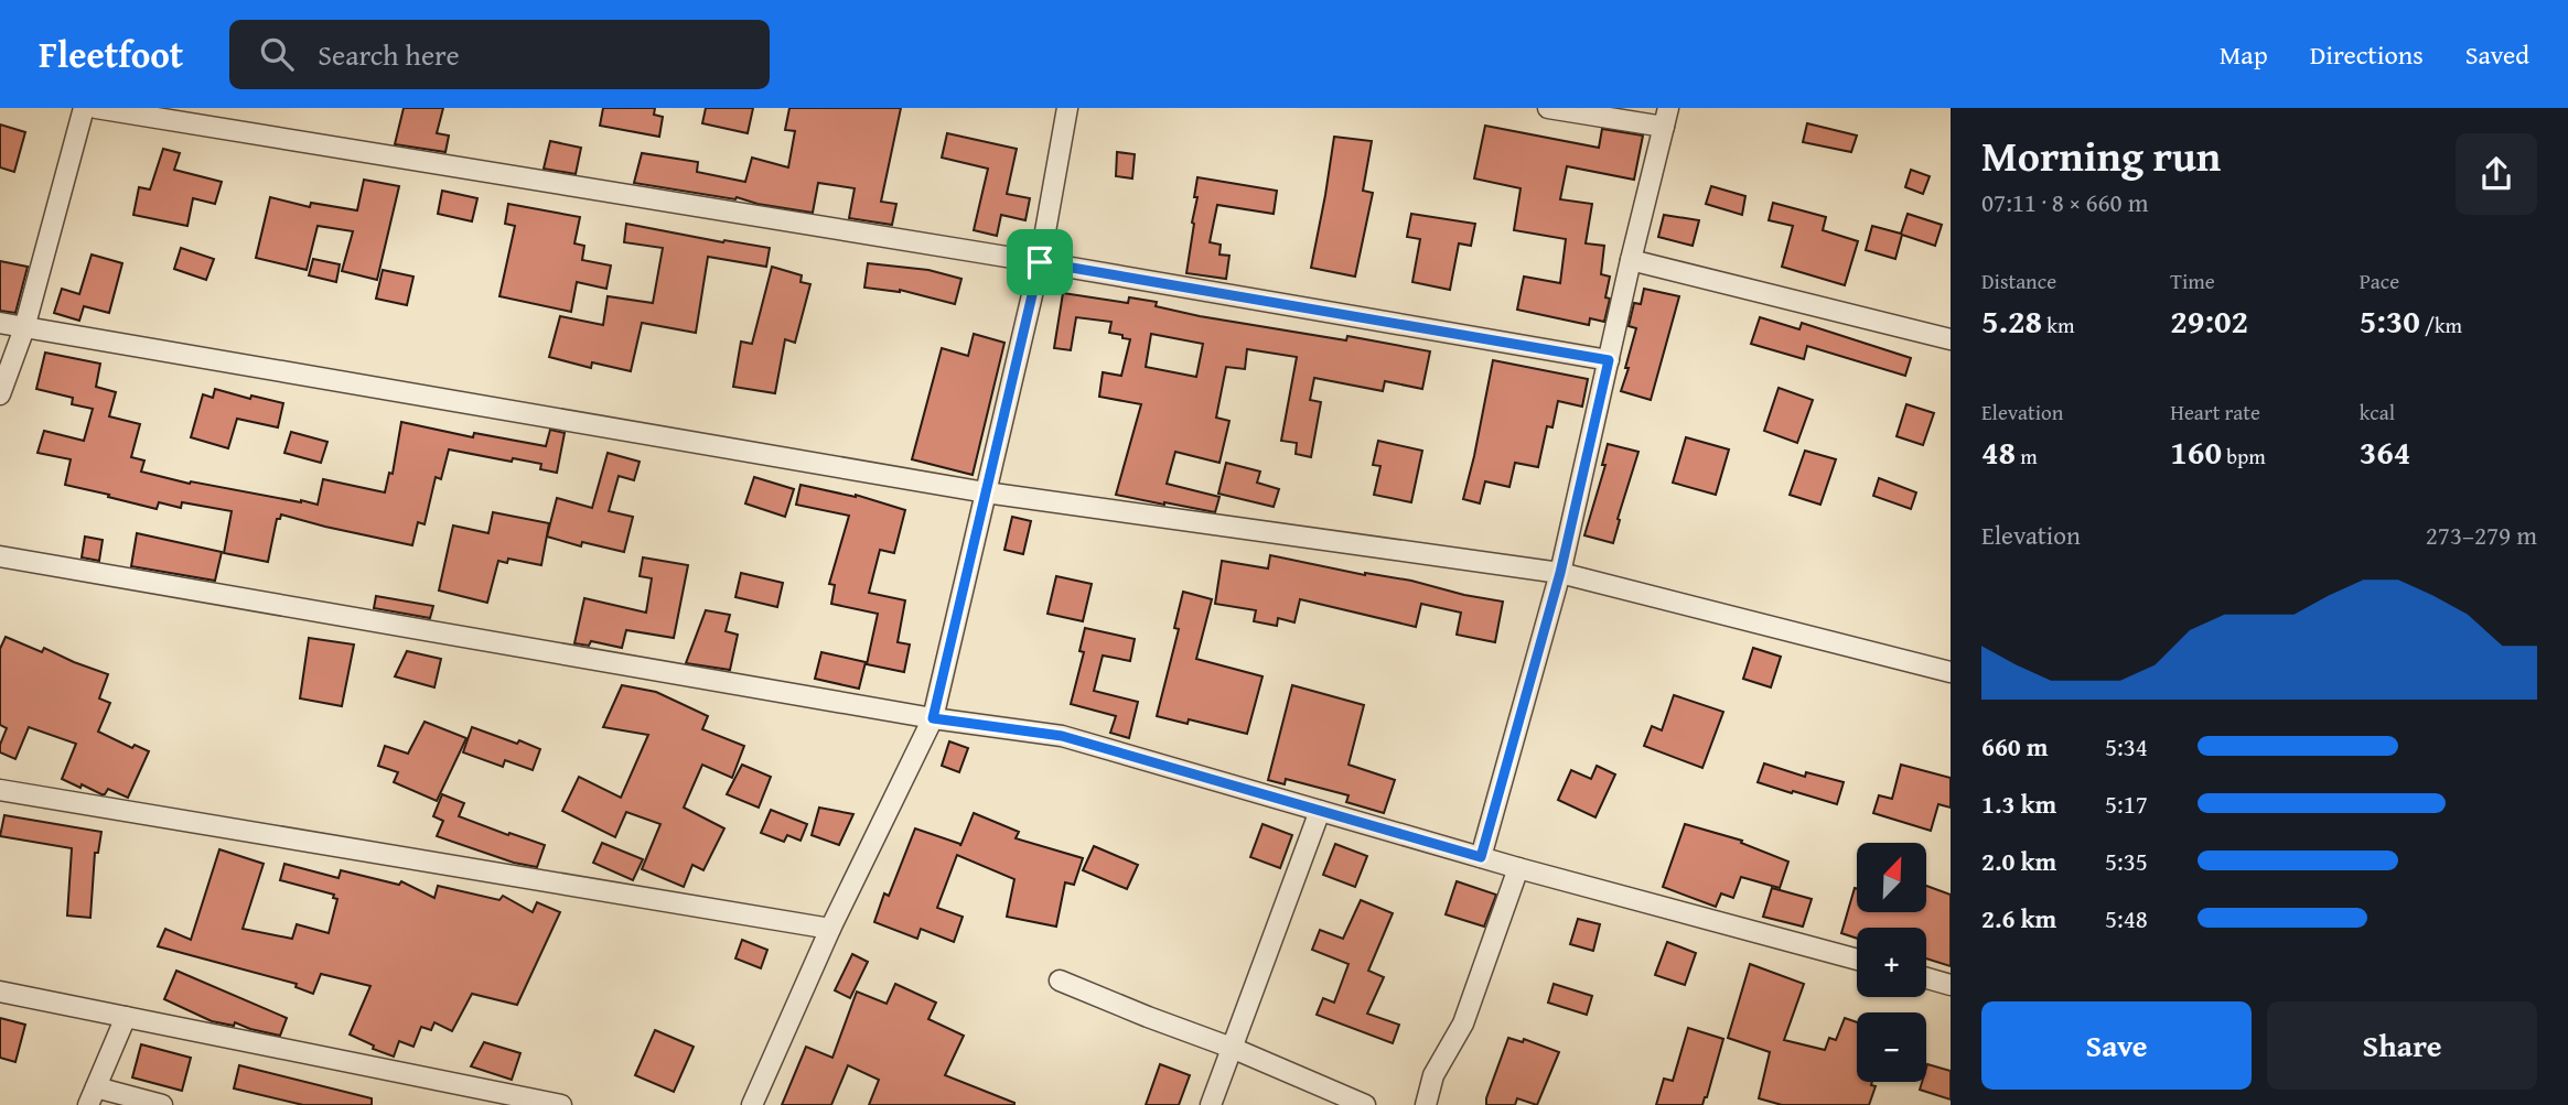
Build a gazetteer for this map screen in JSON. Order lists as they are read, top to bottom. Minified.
{"north":"top right","page":{"header":"Fleetfoot","search":"Search here","nav":["Map","Directions","Saved"],"heading":["Morning run","07:11 · 8 × 660 m"],"stats":[["Distance","5.28 km"],["Time","29:02"],["Pace","5:30 /km"],["Elevation","48 m"],["Heart rate","160 bpm"],["kcal","364"]],"chart":["Elevation","273–279 m"],"list":[{"name":"660 m","note":"5:34"},{"name":"1.3 km","note":"5:17"},{"name":"2.0 km","note":"5:35"},{"name":"2.6 km","note":"5:48"}],"map_buttons":["+","−"],"buttons":["Save","Share"]}}
